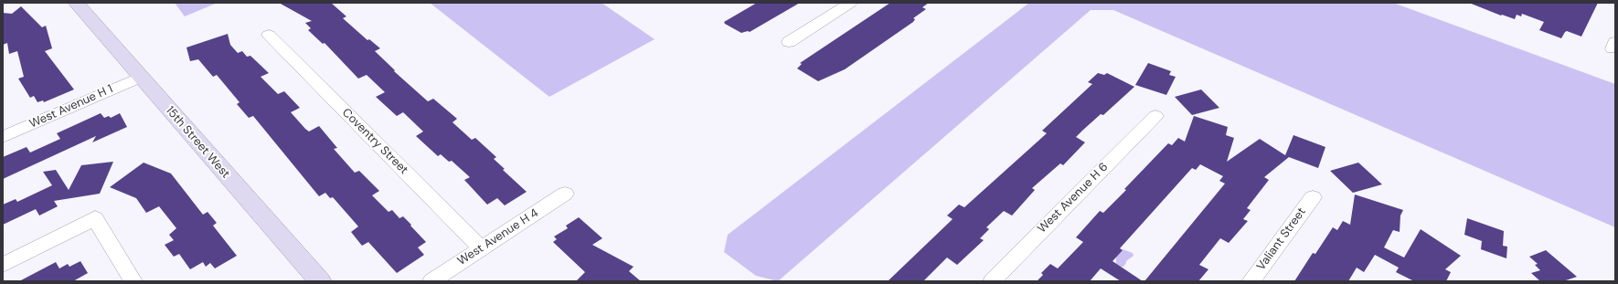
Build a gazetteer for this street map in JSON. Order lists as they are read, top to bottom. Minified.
{"streets":{"street":["West Avenue H 1","Coventry Street","15th Street West","West Avenue H 6","West Avenue H 4","Valiant Street"]},"crossings":[["West Avenue H 1","15th Street West"],["Coventry Street","West Avenue H 4"]]}
